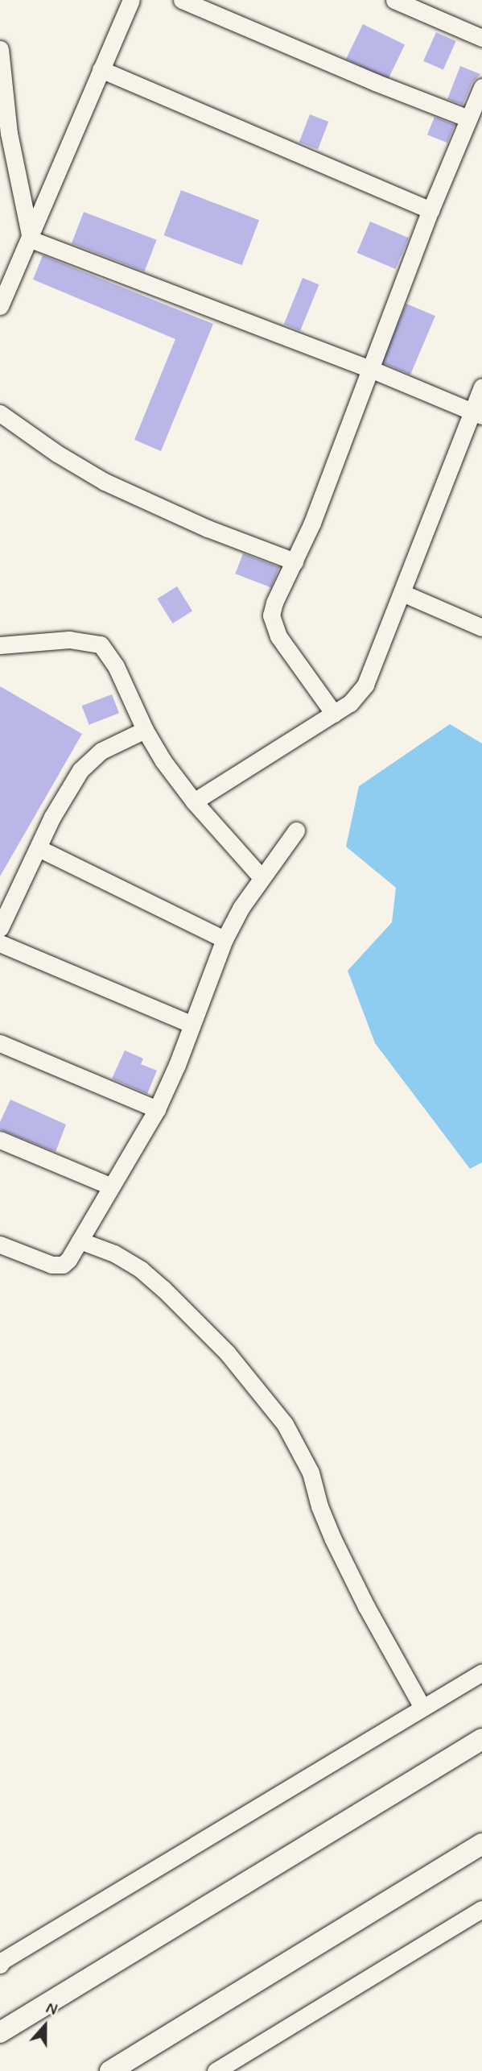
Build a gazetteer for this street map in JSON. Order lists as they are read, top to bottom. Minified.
{"north":"top"}
